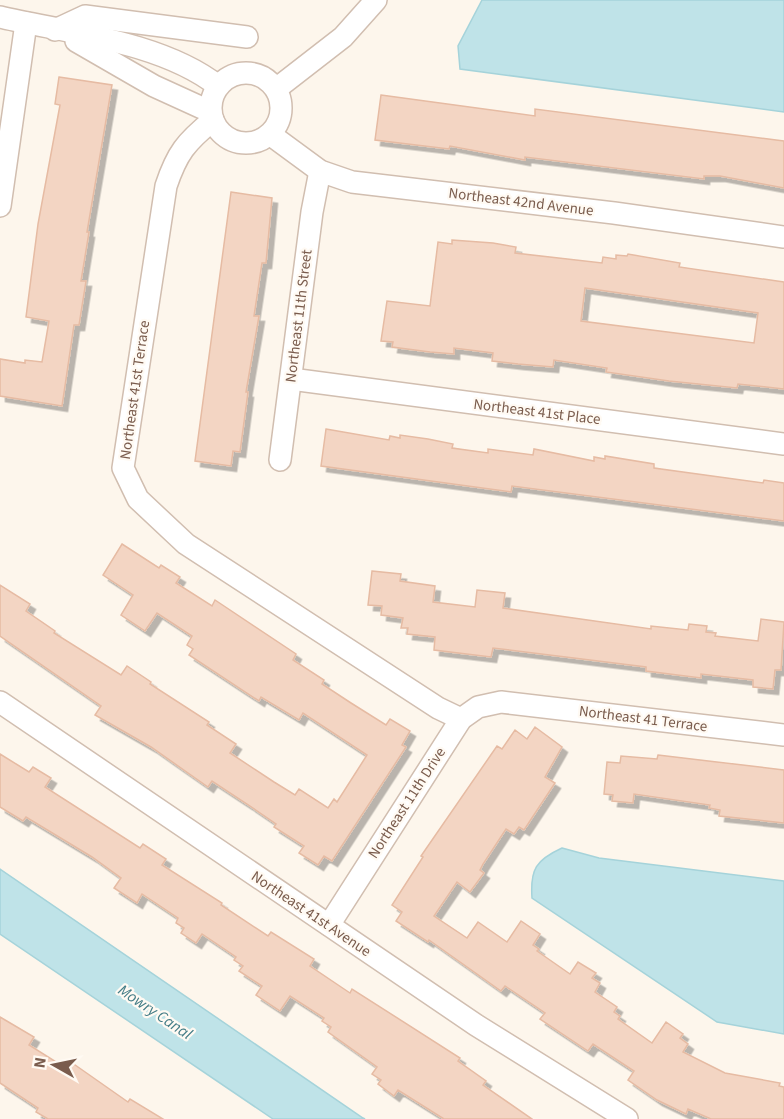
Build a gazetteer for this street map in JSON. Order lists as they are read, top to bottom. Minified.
{"streets":{"street":["Northeast 42nd Avenue","Northeast 11th Street","Northeast 41st Terrace","Northeast 41st Place","Northeast 41 Terrace","Northeast 11th Drive","Northeast 41st Avenue"]},"crossings":[["Northeast 42nd Avenue","Northeast 11th Street"],["Northeast 42nd Avenue","Northeast 41st Terrace"],["Northeast 11th Street","Northeast 41st Place"],["Northeast 41st Terrace","Northeast 11th Drive"],["Northeast 41 Terrace","Northeast 11th Drive"],["Northeast 11th Drive","Northeast 41st Avenue"]],"water":["Mowry Canal"],"north":"left"}
